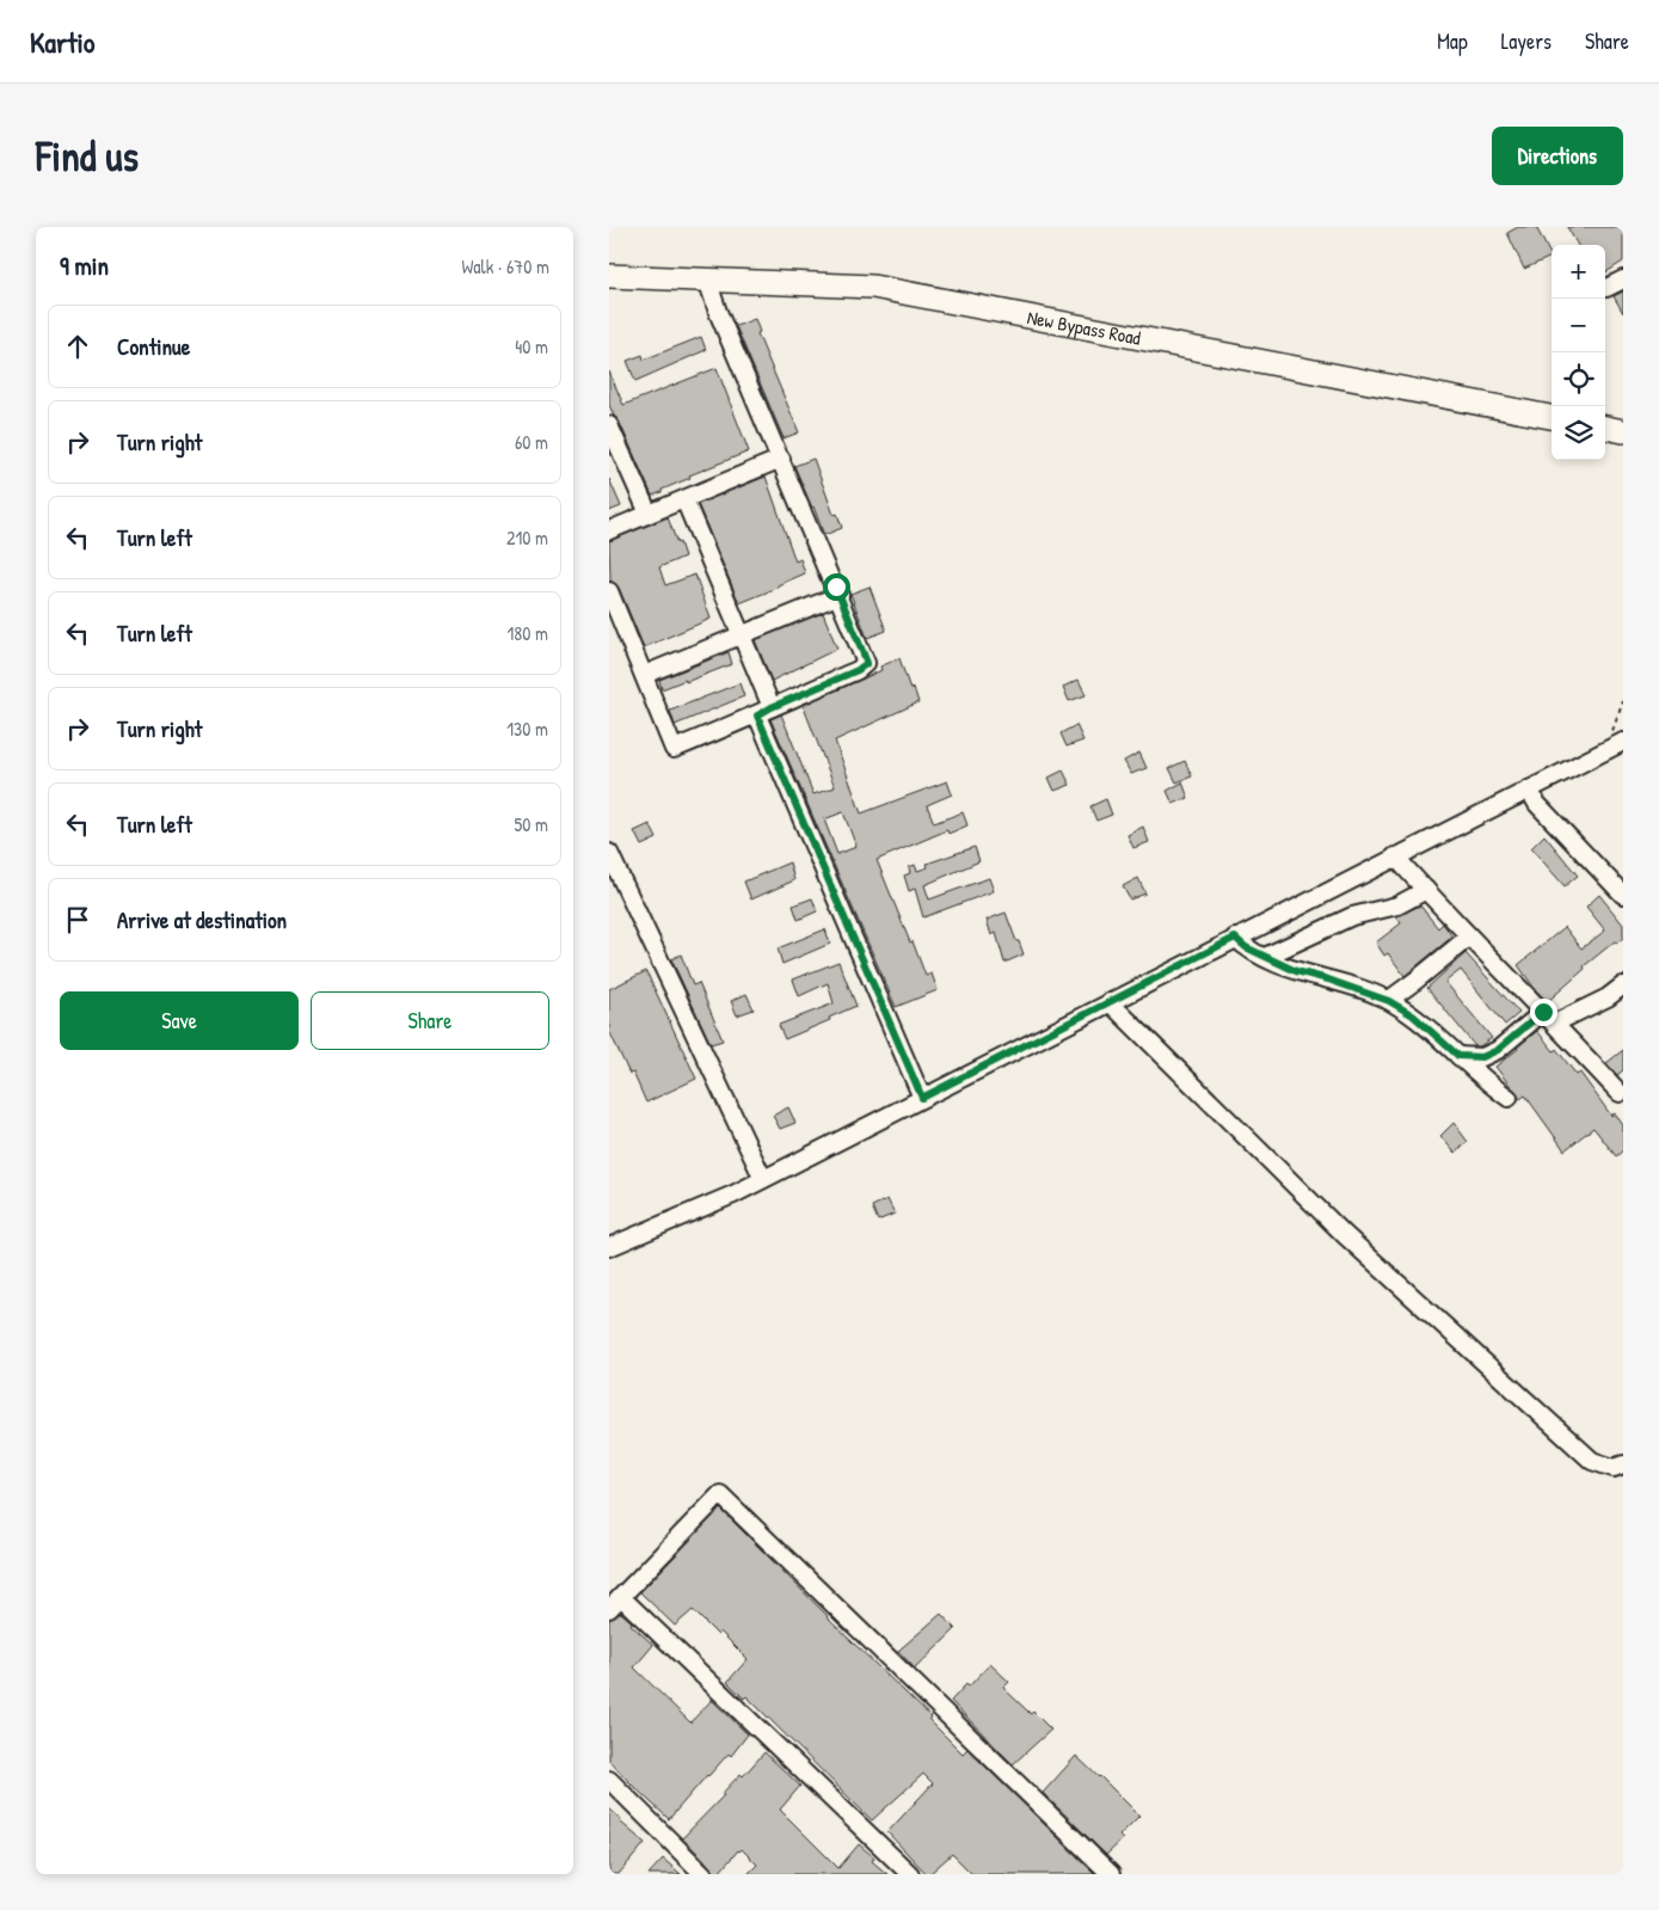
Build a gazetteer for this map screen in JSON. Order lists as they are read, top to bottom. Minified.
{"streets":{"main road":["New Bypass Road"]},"page":{"header":"Kartio","nav":["Map","Layers","Share"],"buttons":["Directions",["Save","Share"]],"title":"Find us","heading":["9 min","Walk · 670 m"],"map_buttons":["+","−"],"list":[["Continue","40 m"],["Turn right","60 m"],["Turn left","210 m"],["Turn left","180 m"],["Turn right","130 m"],["Turn left","50 m"],"Arrive at destination"]}}
